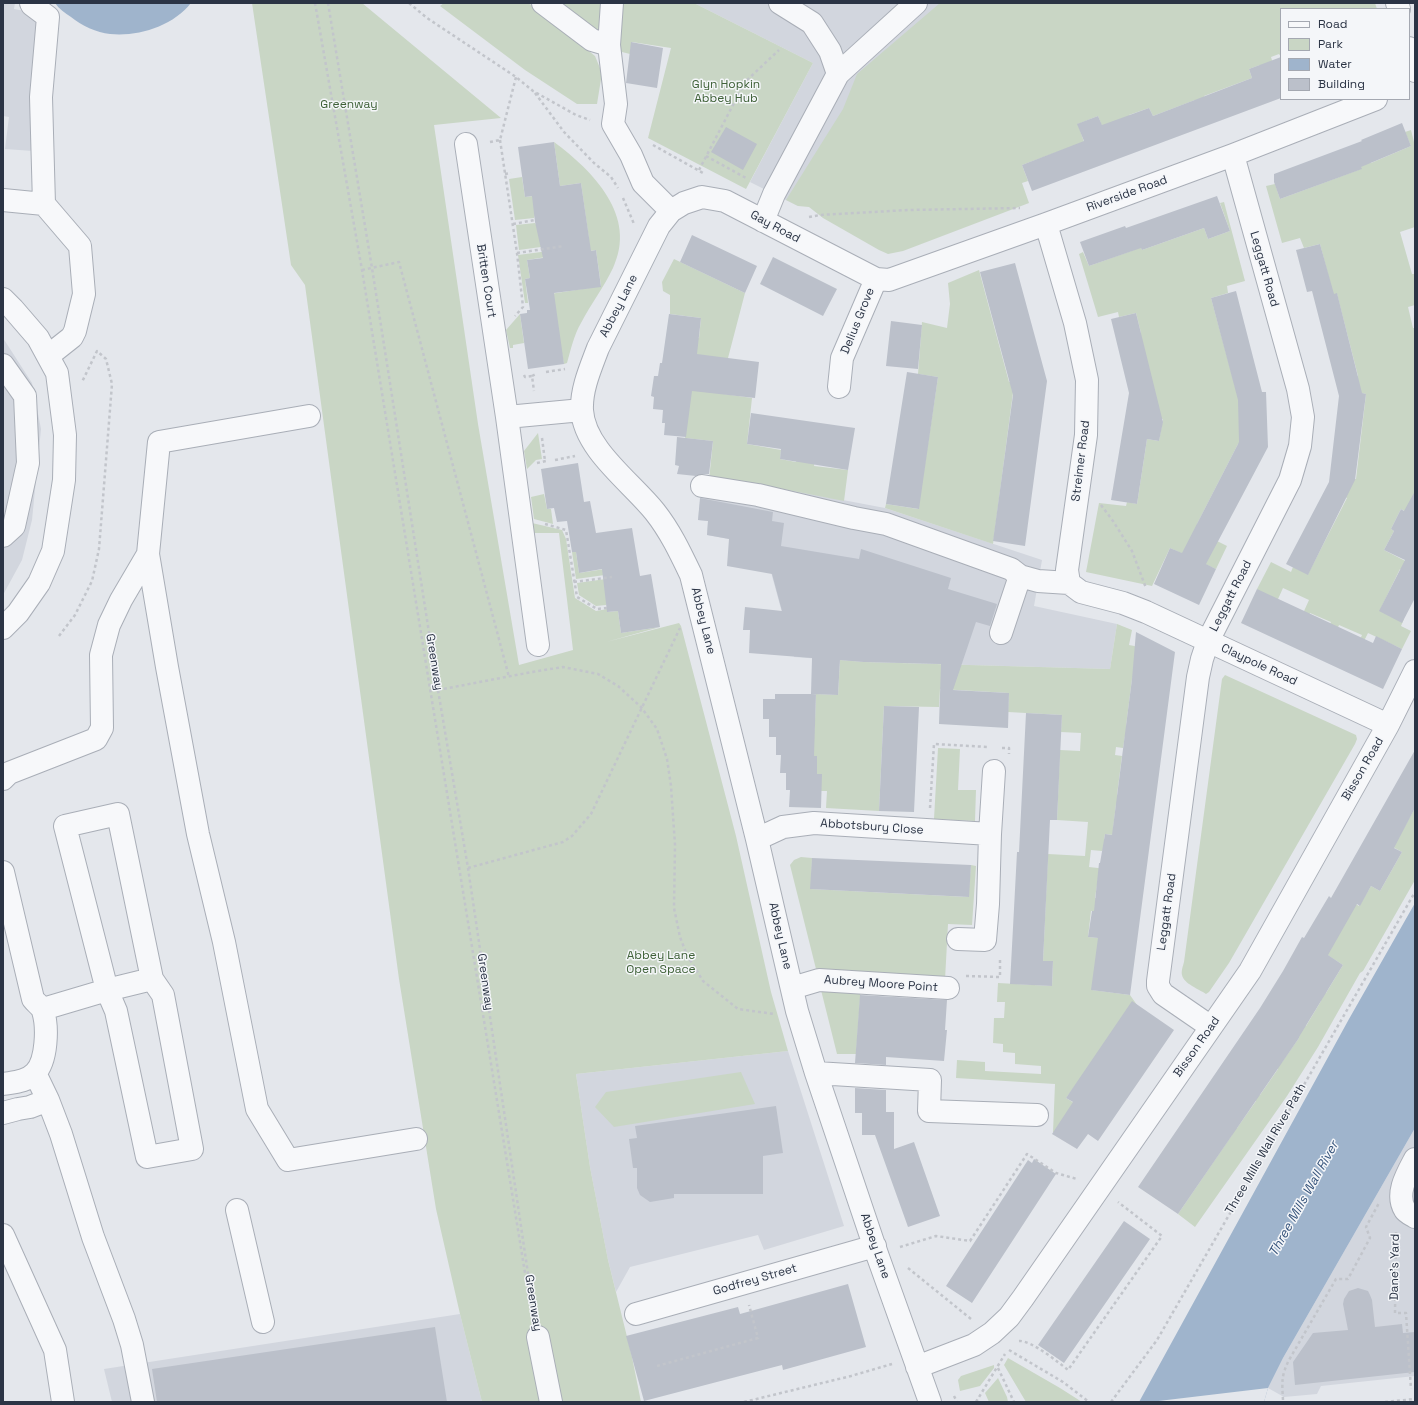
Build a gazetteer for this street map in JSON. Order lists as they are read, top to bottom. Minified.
{"streets":{"street":["Riverside Road","Gay Road","Leggatt Road","Britten Court","Abbey Lane","Delius Grove","Streimer Road","Claypole Road","Bisson Road","Abbotsbury Close","Aubrey Moore Point","Godfrey Street"],"path":["Greenway","Three Mills Wall River Path","Dane's Yard"]},"crossings":[["Riverside Road","Gay Road"],["Riverside Road","Leggatt Road"],["Riverside Road","Delius Grove"],["Riverside Road","Streimer Road"],["Gay Road","Abbey Lane"],["Gay Road","Delius Grove"],["Leggatt Road","Claypole Road"],["Leggatt Road","Bisson Road"],["Abbey Lane","Bisson Road"],["Abbey Lane","Abbotsbury Close"],["Abbey Lane","Aubrey Moore Point"],["Abbey Lane","Godfrey Street"],["Streimer Road","Claypole Road"],["Claypole Road","Bisson Road"]],"water":["Three Mills Wall River"],"parks":["Glyn Hopkin Abbey Hub","Greenway","Abbey Lane Open Space"],"legend":["Road","Park","Water","Building"]}
